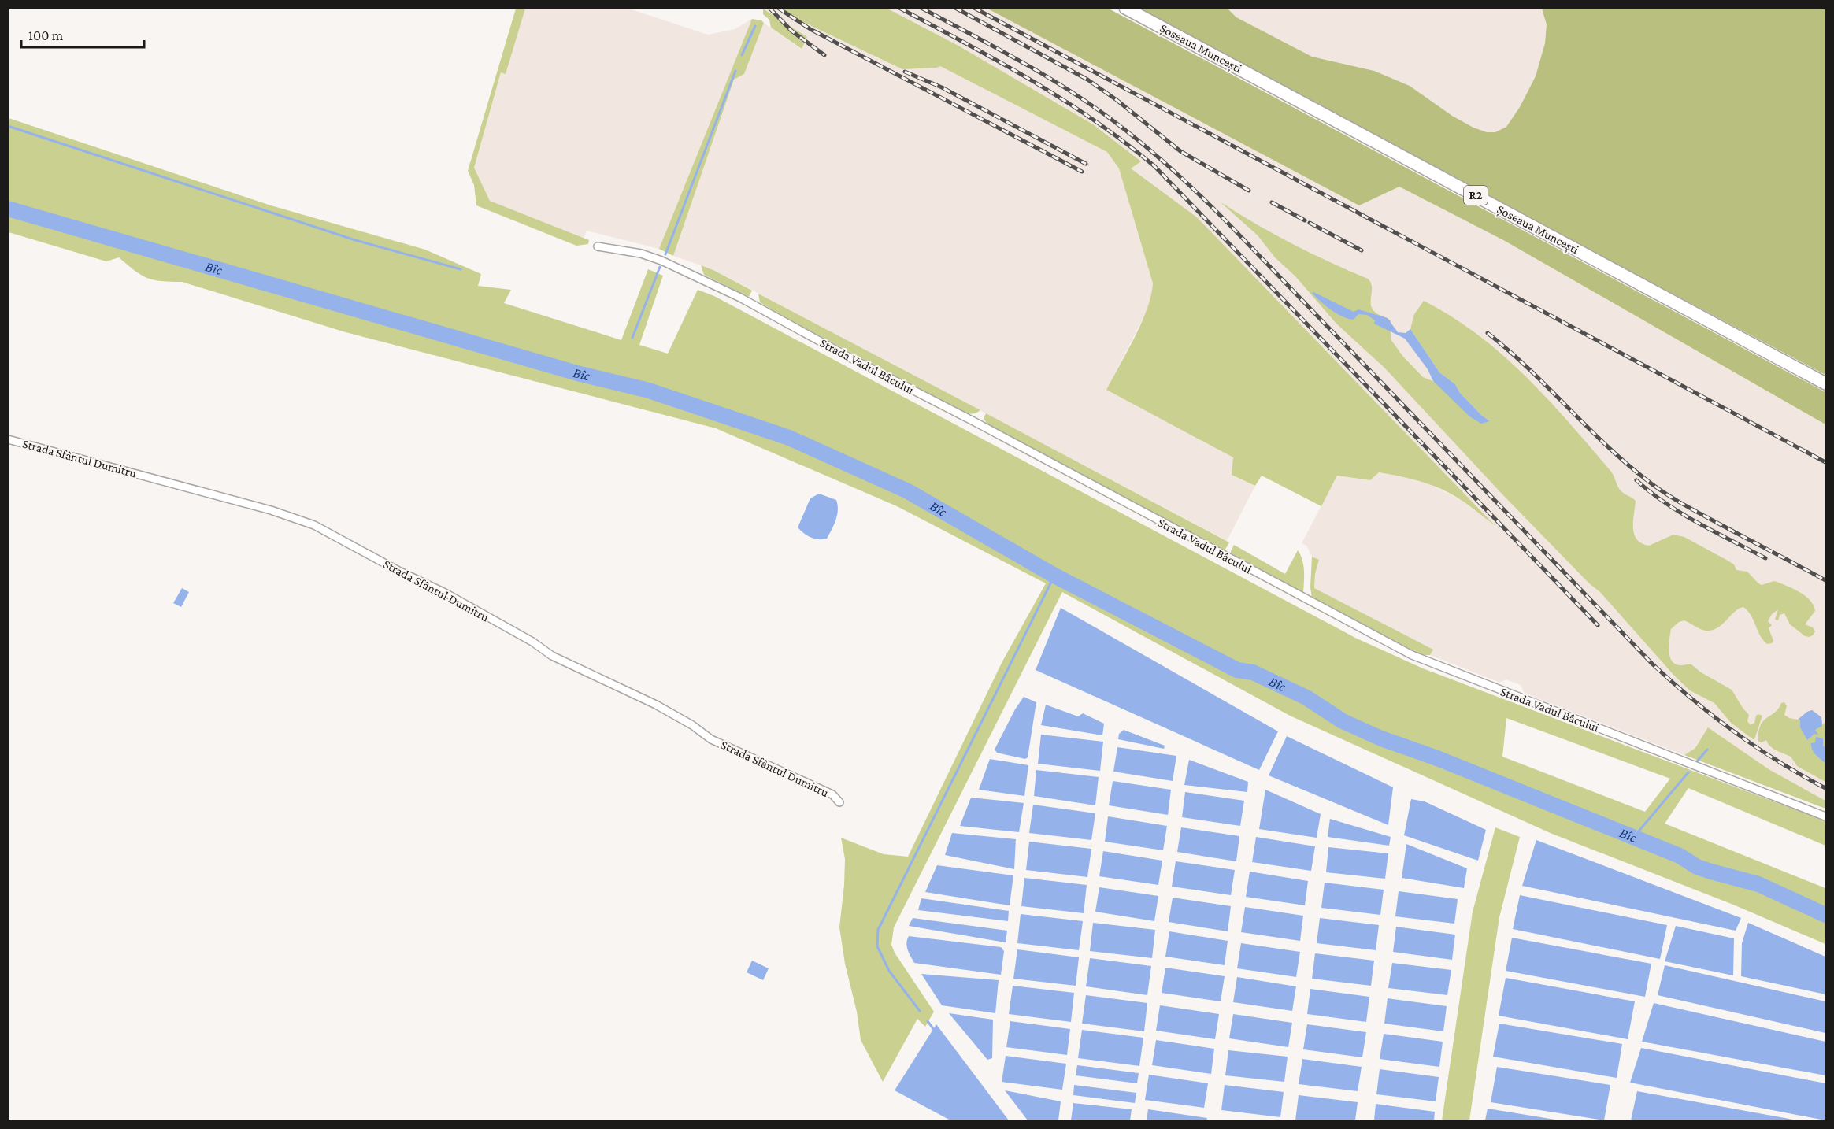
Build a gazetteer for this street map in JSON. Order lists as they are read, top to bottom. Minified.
{"streets":{"main road":["Șoseaua Muncești","R2"],"street":["Strada Vadul Bâcului","Strada Sfântul Dumitru"]},"water":["Bîc"],"scale_bar":"100 m"}
